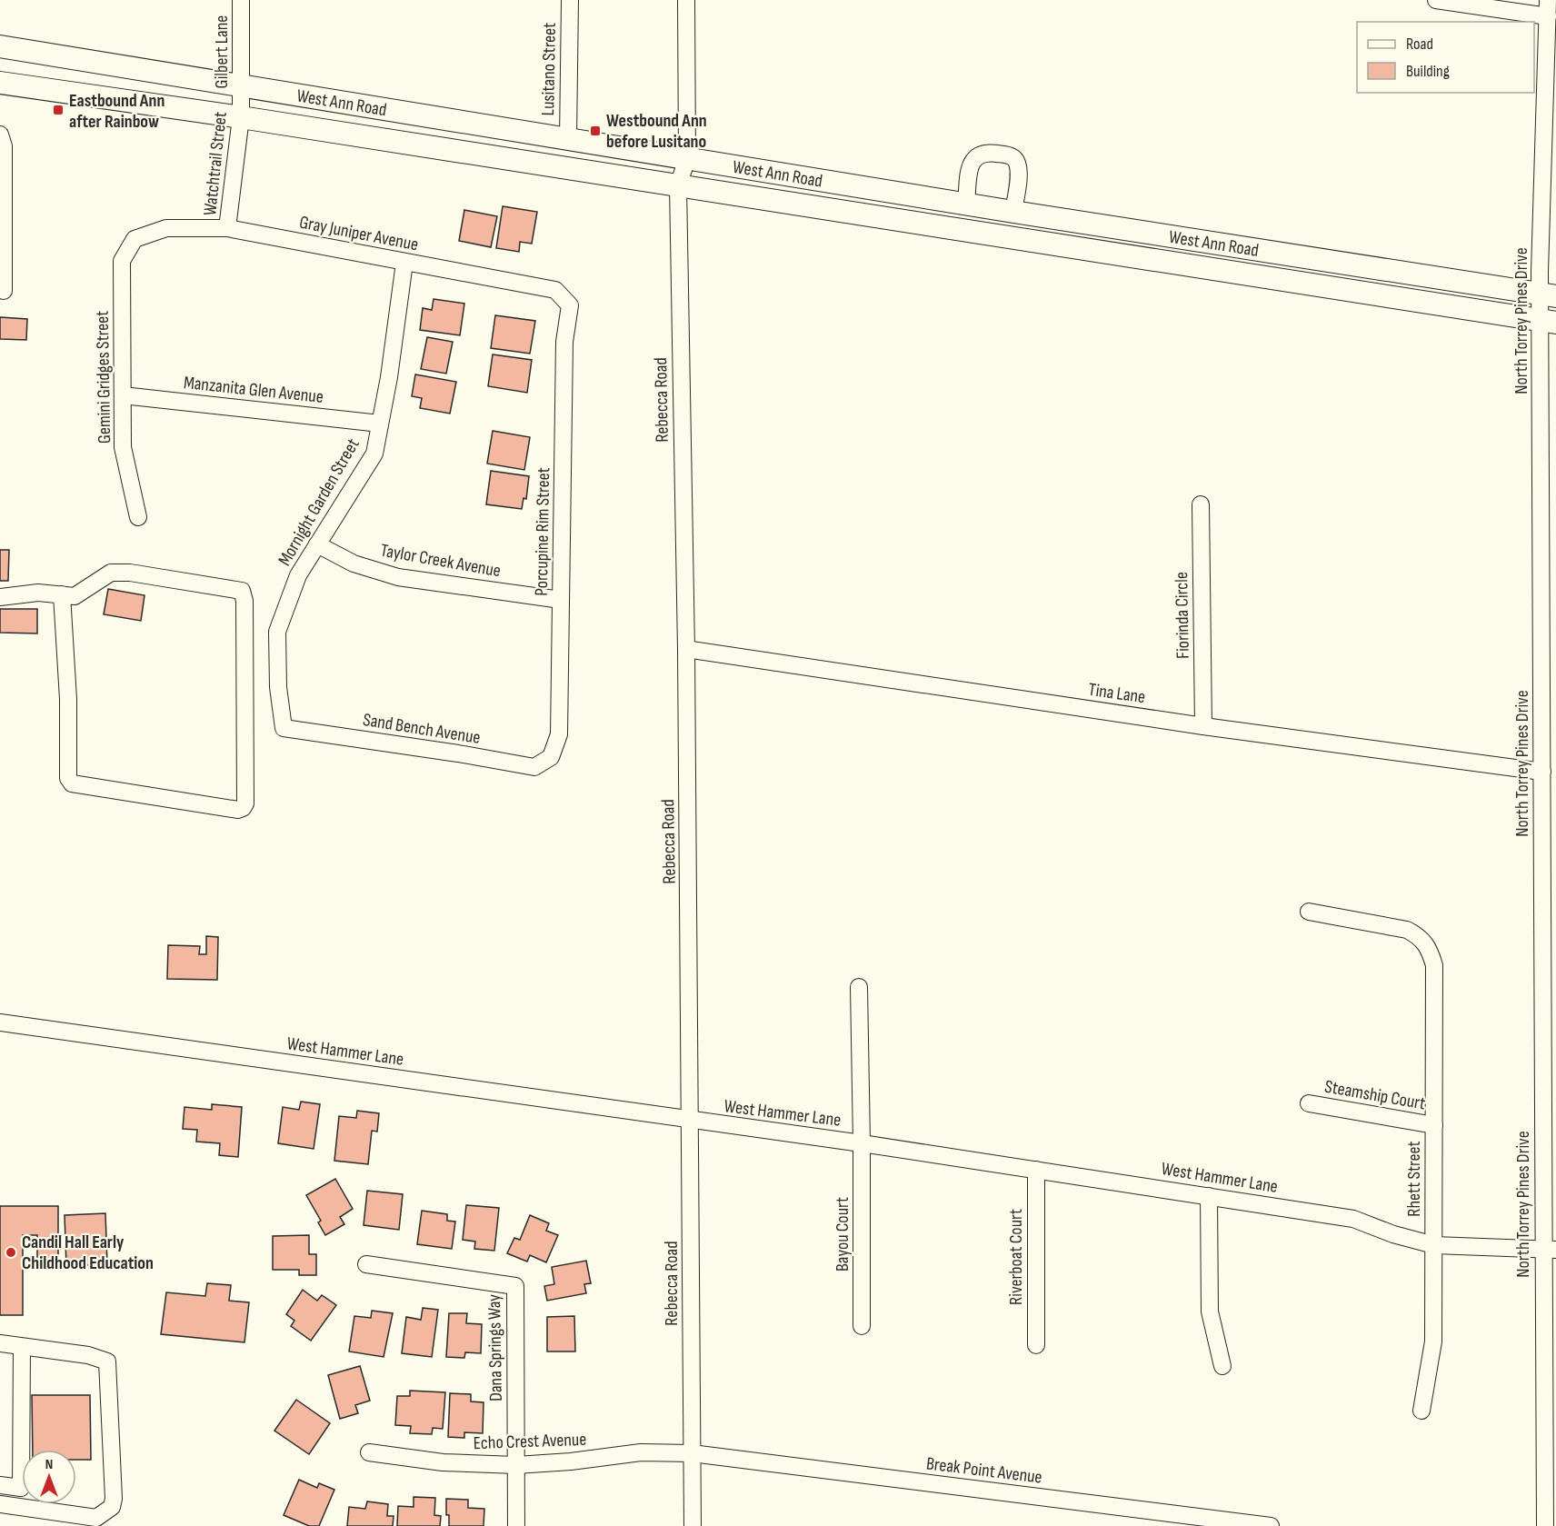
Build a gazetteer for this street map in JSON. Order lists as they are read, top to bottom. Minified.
{"streets":{"main road":["West Ann Road"],"street":["Gilbert Lane","Lusitano Street","Watchtrail Street","Gray Juniper Avenue","North Torrey Pines Drive","Gemini Gridges Street","Manzanita Glen Avenue","Rebecca Road","Mornight Garden Street","Porcupine Rim Street","Taylor Creek Avenue","Fiorinda Circle","Tina Lane","Sand Bench Avenue","West Hammer Lane","Steamship Court","Rhett Street","Bayou Court","Riverboat Court","Dana Springs Way","Echo Crest Avenue","Break Point Avenue"]},"crossings":[["Gilbert Lane","West Ann Road"],["Gilbert Lane","Watchtrail Street"],["Lusitano Street","West Ann Road"],["West Ann Road","Watchtrail Street"],["West Ann Road","North Torrey Pines Drive"],["West Ann Road","Rebecca Road"],["Watchtrail Street","Gray Juniper Avenue"],["Gray Juniper Avenue","Gemini Gridges Street"],["Gray Juniper Avenue","Mornight Garden Street"],["Gray Juniper Avenue","Porcupine Rim Street"],["North Torrey Pines Drive","Tina Lane"],["North Torrey Pines Drive","West Hammer Lane"],["Gemini Gridges Street","Manzanita Glen Avenue"],["Manzanita Glen Avenue","Mornight Garden Street"],["Rebecca Road","Tina Lane"],["Rebecca Road","West Hammer Lane"],["Rebecca Road","Echo Crest Avenue"],["Rebecca Road","Break Point Avenue"],["Mornight Garden Street","Taylor Creek Avenue"],["Mornight Garden Street","Sand Bench Avenue"],["Porcupine Rim Street","Taylor Creek Avenue"],["Porcupine Rim Street","Sand Bench Avenue"],["Fiorinda Circle","Tina Lane"],["West Hammer Lane","Rhett Street"],["West Hammer Lane","Bayou Court"],["West Hammer Lane","Riverboat Court"],["Steamship Court","Rhett Street"],["Dana Springs Way","Echo Crest Avenue"],["Echo Crest Avenue","Break Point Avenue"]],"places":{"transit":["Eastbound Ann after Rainbow","Westbound Ann before Lusitano"],"other":["Candil Hall Early Childhood Education"]},"legend":["Road","Building"],"north":"top"}
